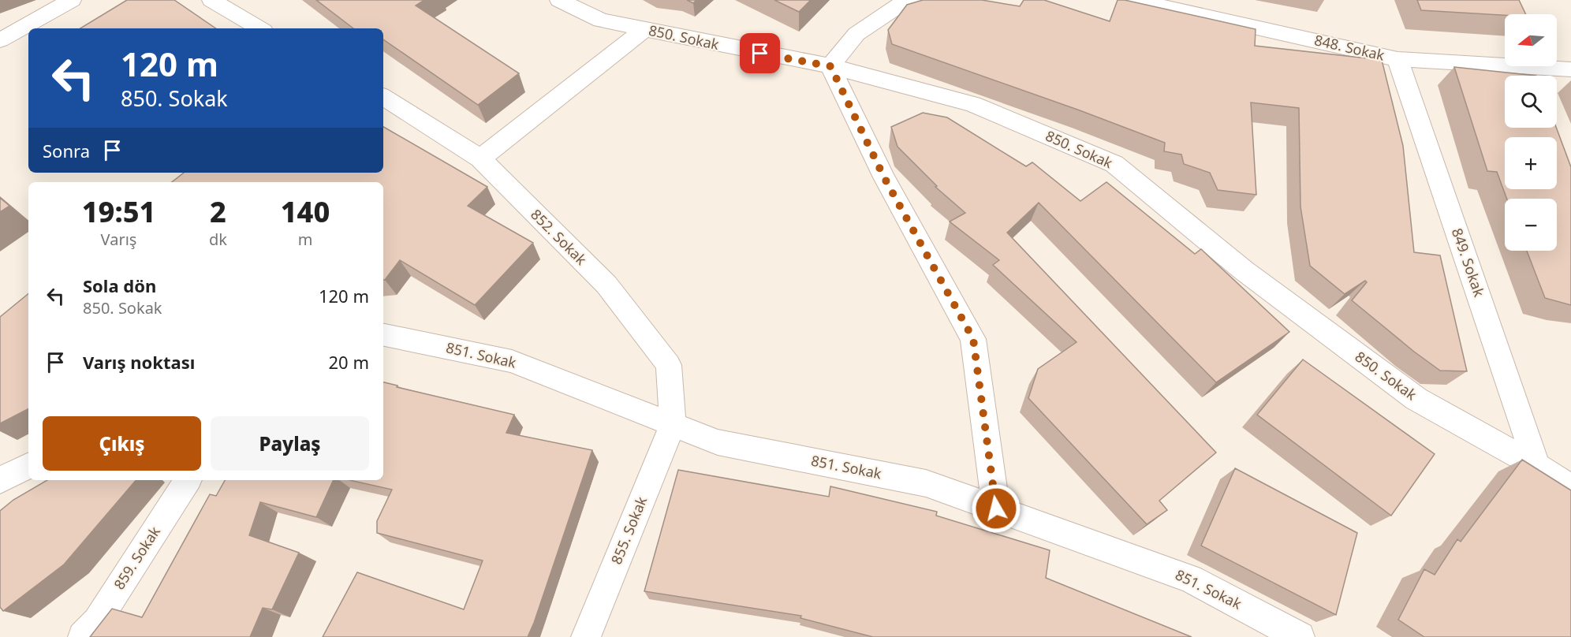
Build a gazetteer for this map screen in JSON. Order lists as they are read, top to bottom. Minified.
{"streets":{"street":["850. Sokak","848. Sokak","852. Sokak","849. Sokak","851. Sokak","855. Sokak","859. Sokak"]},"crossings":[["850. Sokak","849. Sokak"],["848. Sokak","849. Sokak"],["852. Sokak","851. Sokak"],["852. Sokak","855. Sokak"],["851. Sokak","855. Sokak"]],"north":"left","page":{"map_buttons":["+","−"],"turn":["120 m","850. Sokak"],"then":"Sonra","eta":["19:51","Varış","2","dk","140","m"],"list":[{"name":"Sola dön","note":"850. Sokak","value":"120 m"},{"name":"Varış noktası","value":"20 m"}],"buttons":["Çıkış","Paylaş"]}}
